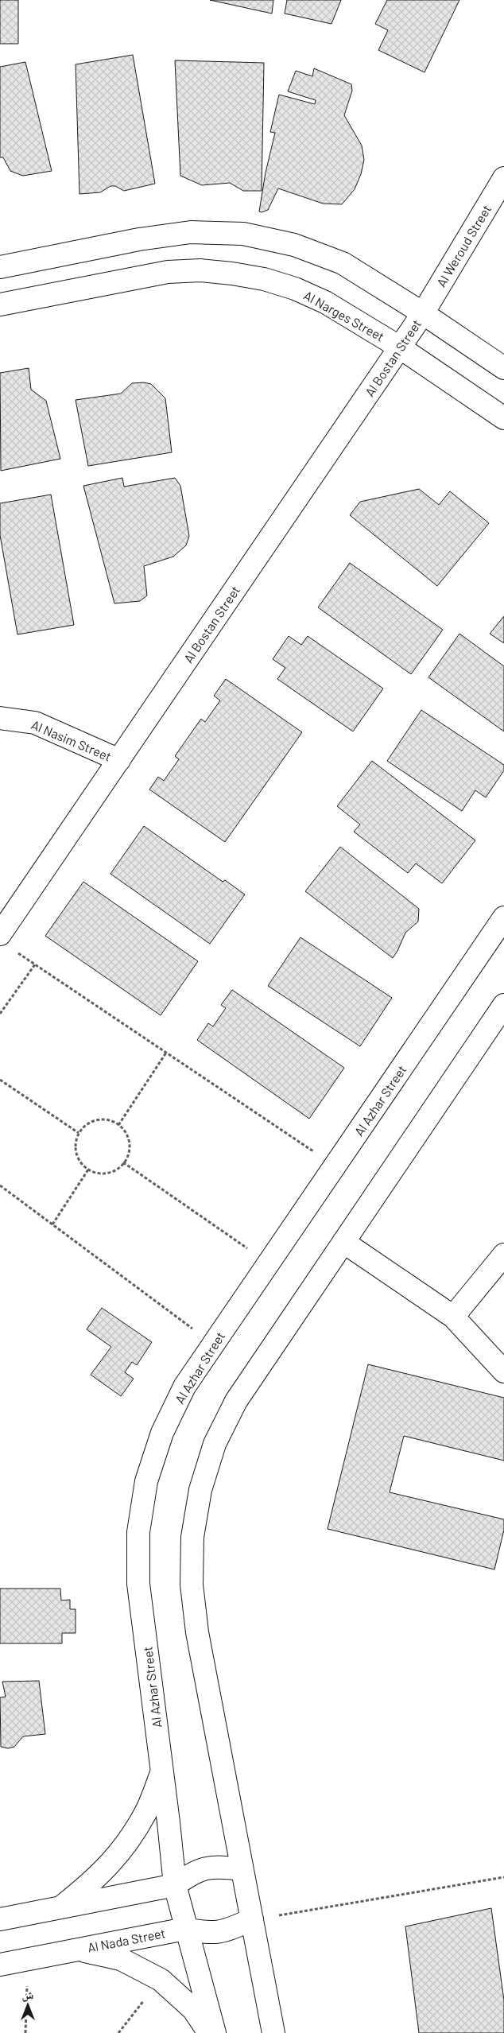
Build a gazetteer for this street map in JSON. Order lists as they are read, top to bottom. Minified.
{"streets":{"street":["Al Weroud Street","Al Narges Street","Al Bostan Street","Al Nasim Street","Al Azhar Street","Al Nada Street"]},"crossings":[["Al Weroud Street","Al Bostan Street"],["Al Narges Street","Al Bostan Street"],["Al Bostan Street","Al Nasim Street"],["Al Azhar Street","Al Nada Street"]],"north":"top"}
